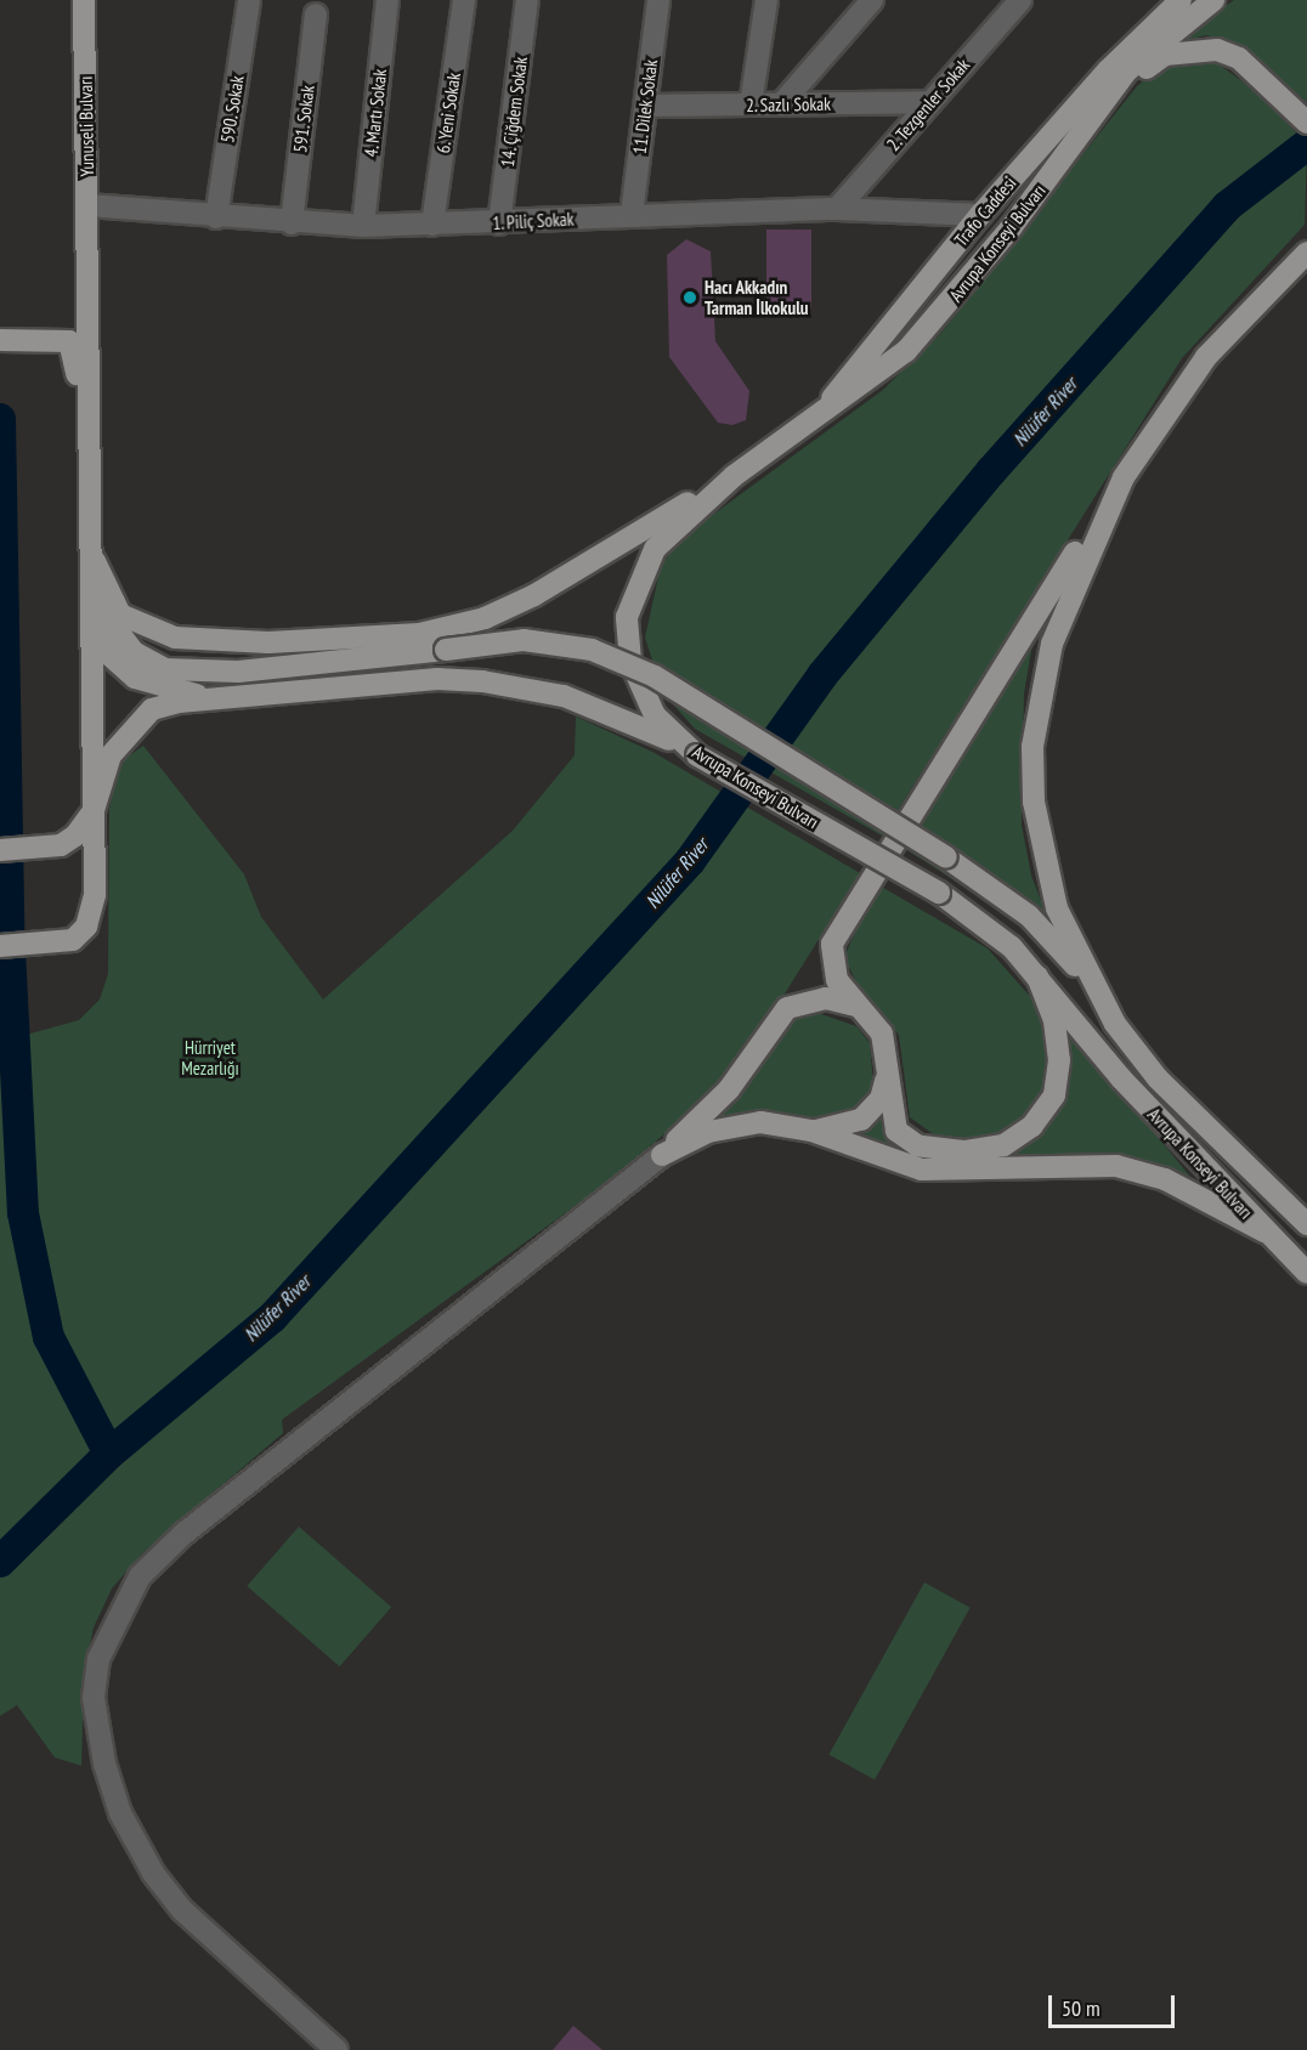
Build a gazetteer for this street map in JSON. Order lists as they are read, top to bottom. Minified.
{"streets":{"main road":["Yunuseli Bulvarı","Trafo Caddesi","Avrupa Konseyi Bulvarı"],"street":["2. Sazlı Sokak","2. Tezgenler Sokak","11. Dilek Sokak","590. Sokak","14. Çiğdem Sokak","4. Martı Sokak","6. Yeni Sokak","591. Sokak","1. Piliç Sokak"]},"crossings":[["2. Sazlı Sokak","2. Tezgenler Sokak"],["2. Sazlı Sokak","11. Dilek Sokak"],["2. Tezgenler Sokak","1. Piliç Sokak"],["11. Dilek Sokak","1. Piliç Sokak"],["590. Sokak","1. Piliç Sokak"],["14. Çiğdem Sokak","1. Piliç Sokak"],["4. Martı Sokak","1. Piliç Sokak"],["6. Yeni Sokak","1. Piliç Sokak"],["591. Sokak","1. Piliç Sokak"],["Yunuseli Bulvarı","1. Piliç Sokak"],["Trafo Caddesi","1. Piliç Sokak"],["Trafo Caddesi","Avrupa Konseyi Bulvarı"]],"water":["Nilüfer River"],"parks":["Hürriyet Mezarlığı"],"places":["Hacı Akkadın Tarman İlkokulu"],"scale_bar":"50 m"}
